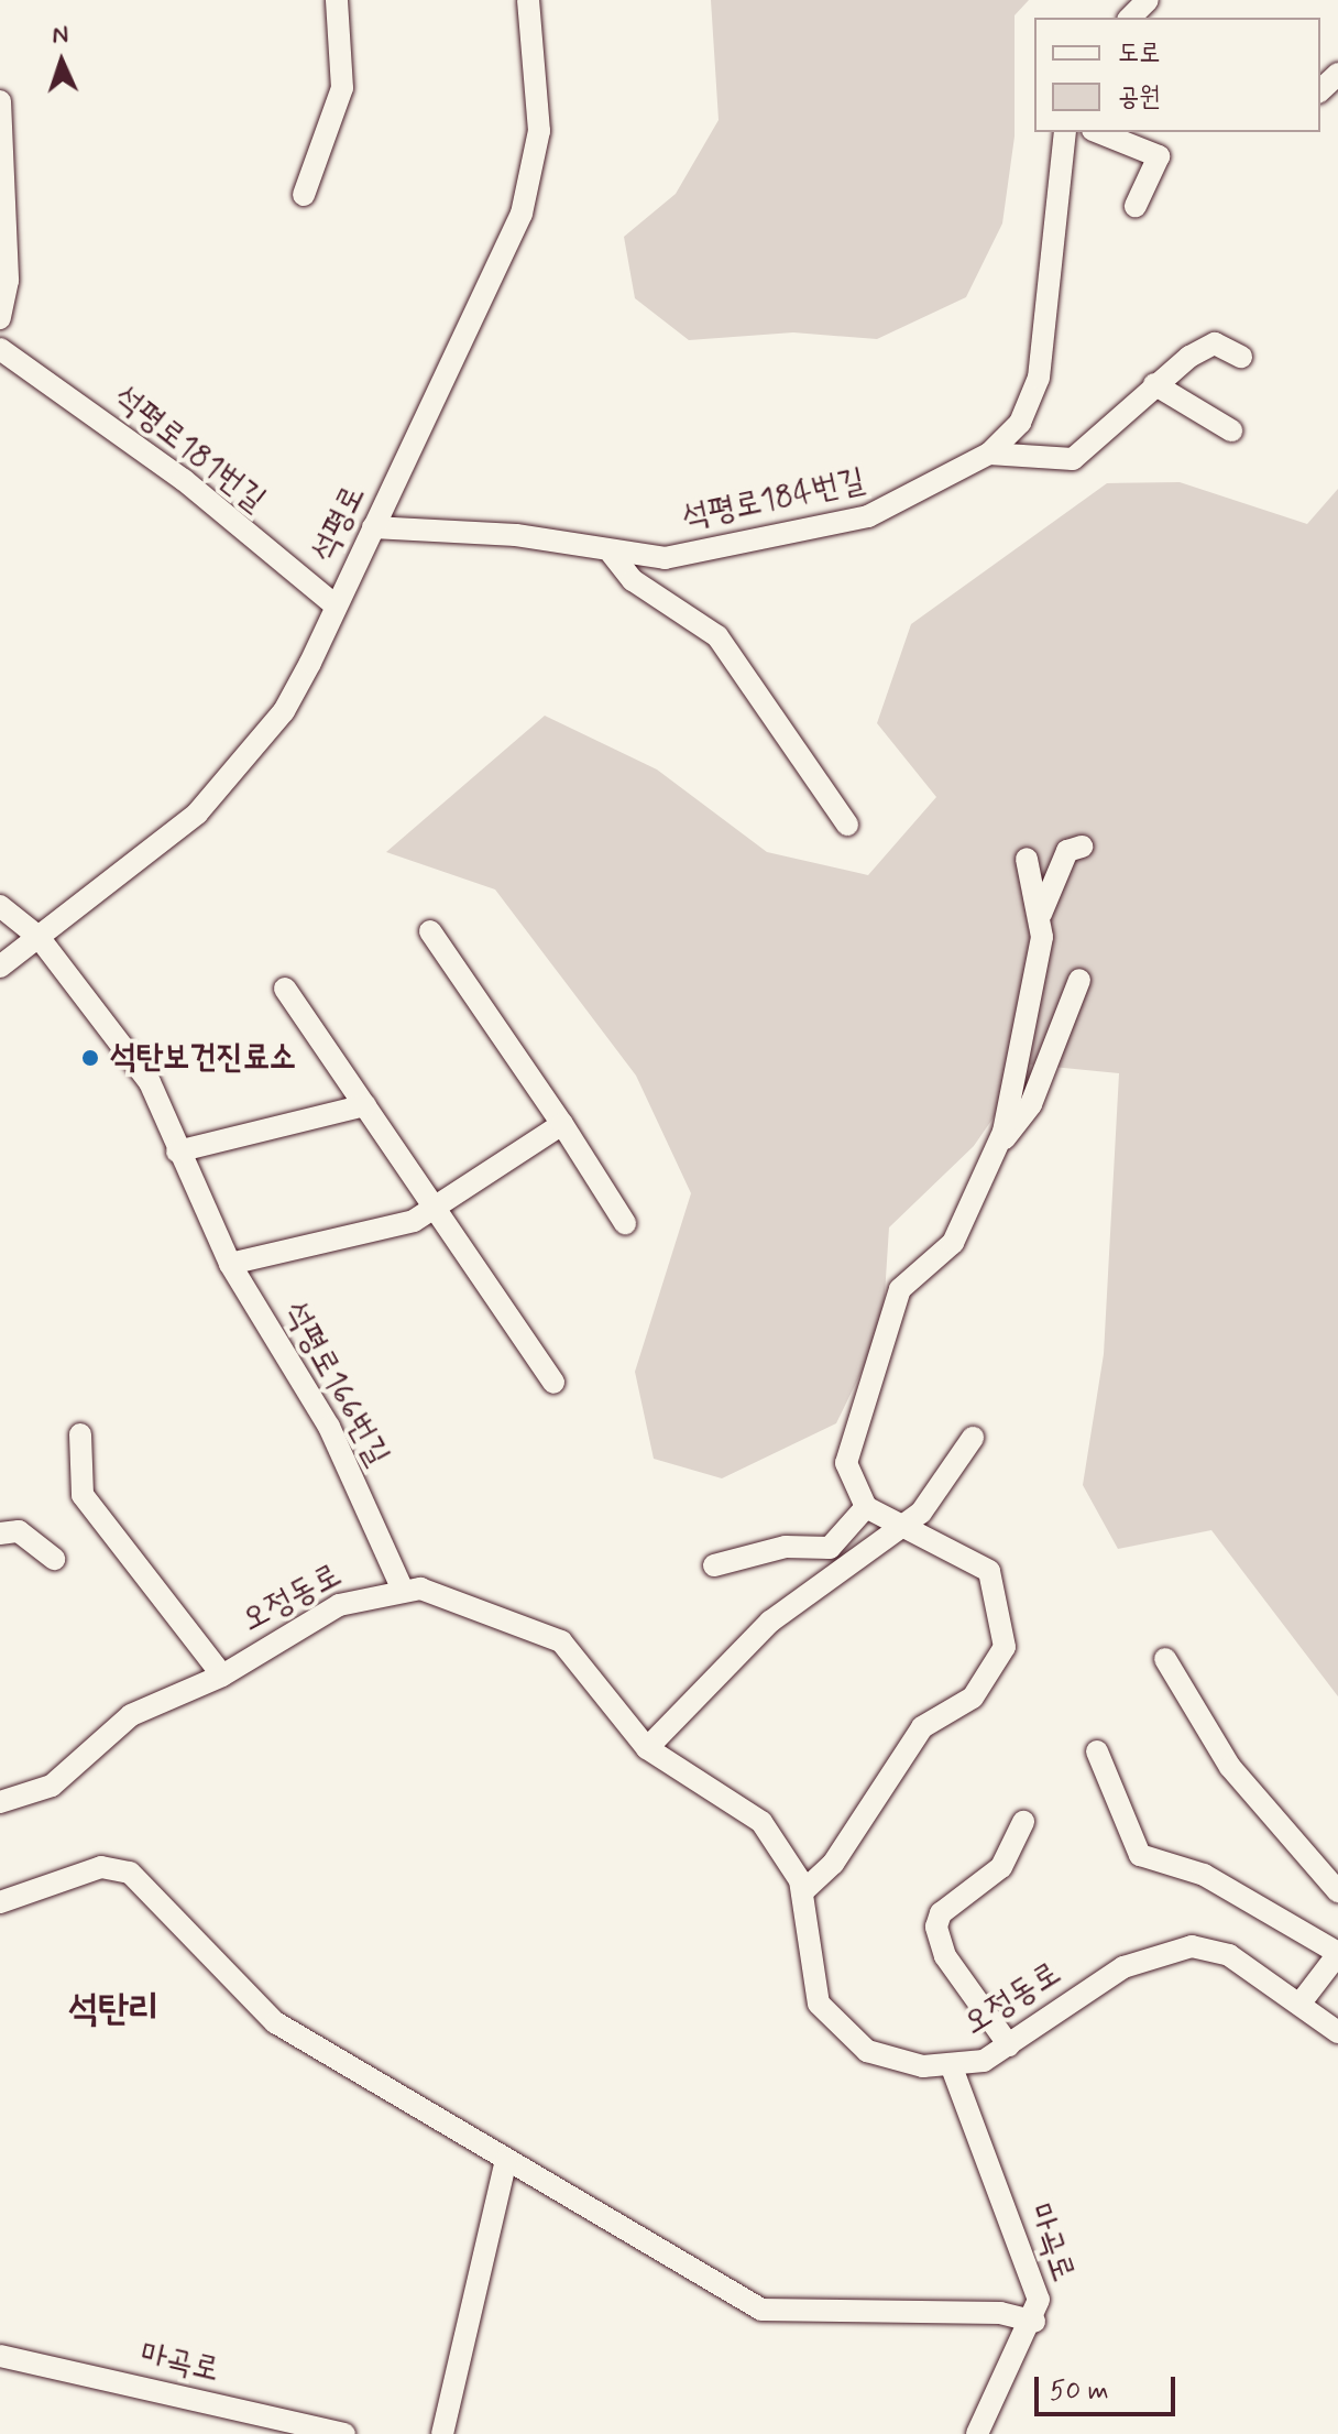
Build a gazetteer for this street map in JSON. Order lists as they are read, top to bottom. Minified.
{"streets":{"street":["석평로181번길","석평로184번길","석평로","석평로166번길","오정동로","마곡로"]},"crossings":[["석평로181번길","석평로"],["석평로184번길","석평로"],["석평로","석평로166번길"],["석평로166번길","오정동로"],["오정동로","마곡로"]],"districts":["석탄리"],"places":["석탄보건진료소"],"legend":["도로","공원"],"scale_bar":"50 m","north":"top"}
